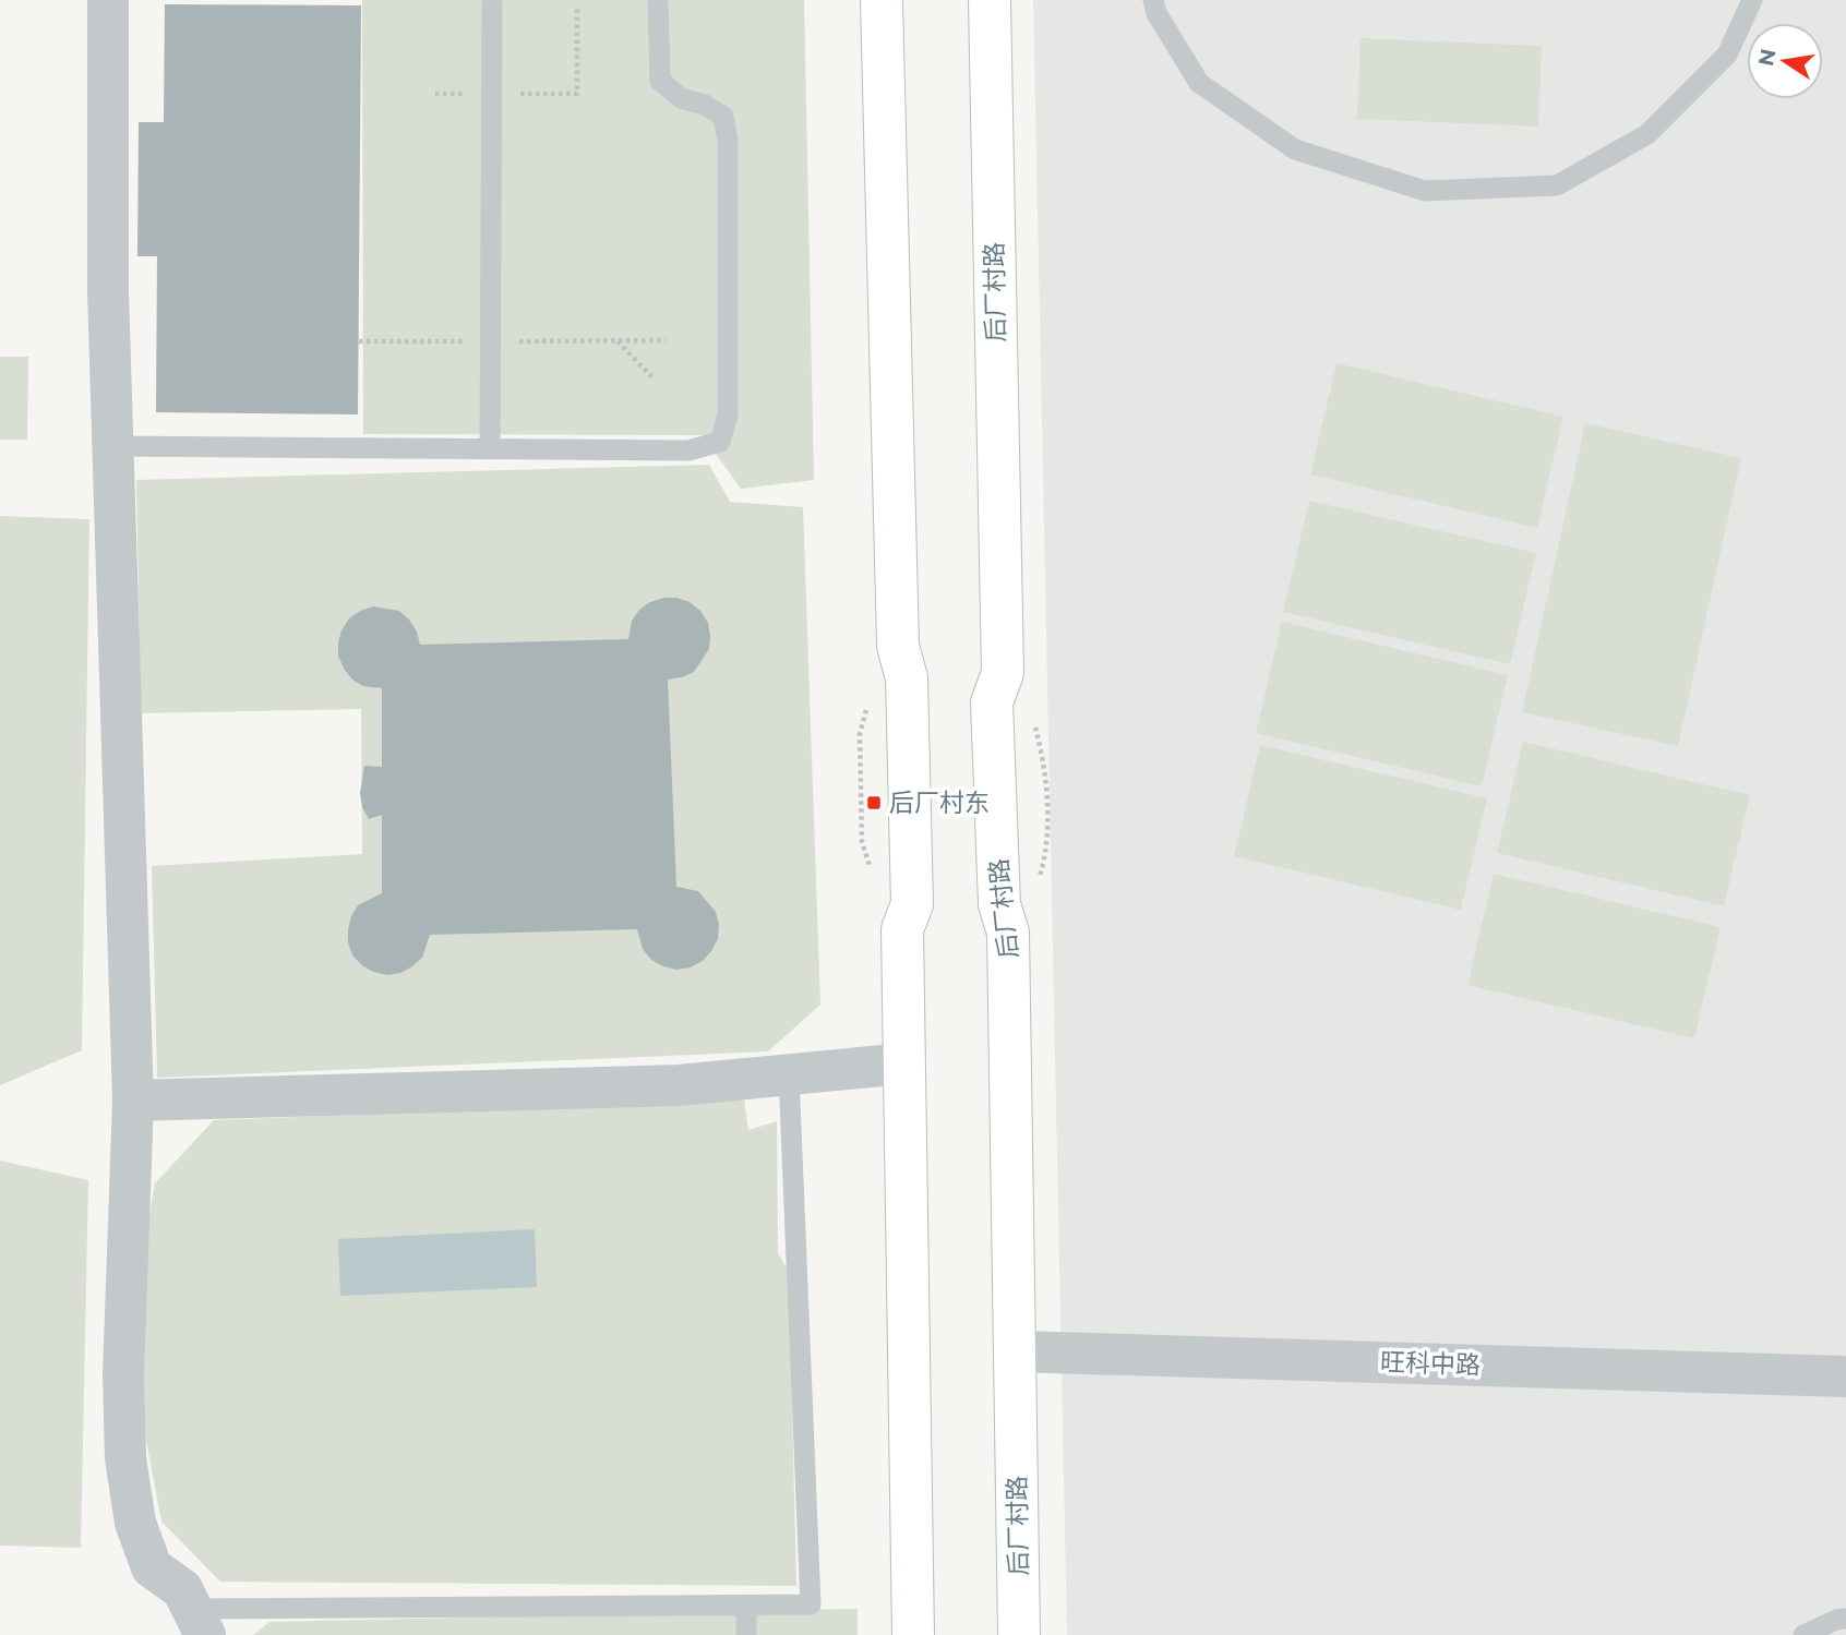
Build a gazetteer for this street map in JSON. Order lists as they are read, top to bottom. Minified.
{"streets":{"main road":["后厂村路"],"street":["旺科中路"]},"crossings":[["后厂村路","旺科中路"]],"places":{"transit":["后厂村东"]},"north":"left"}
